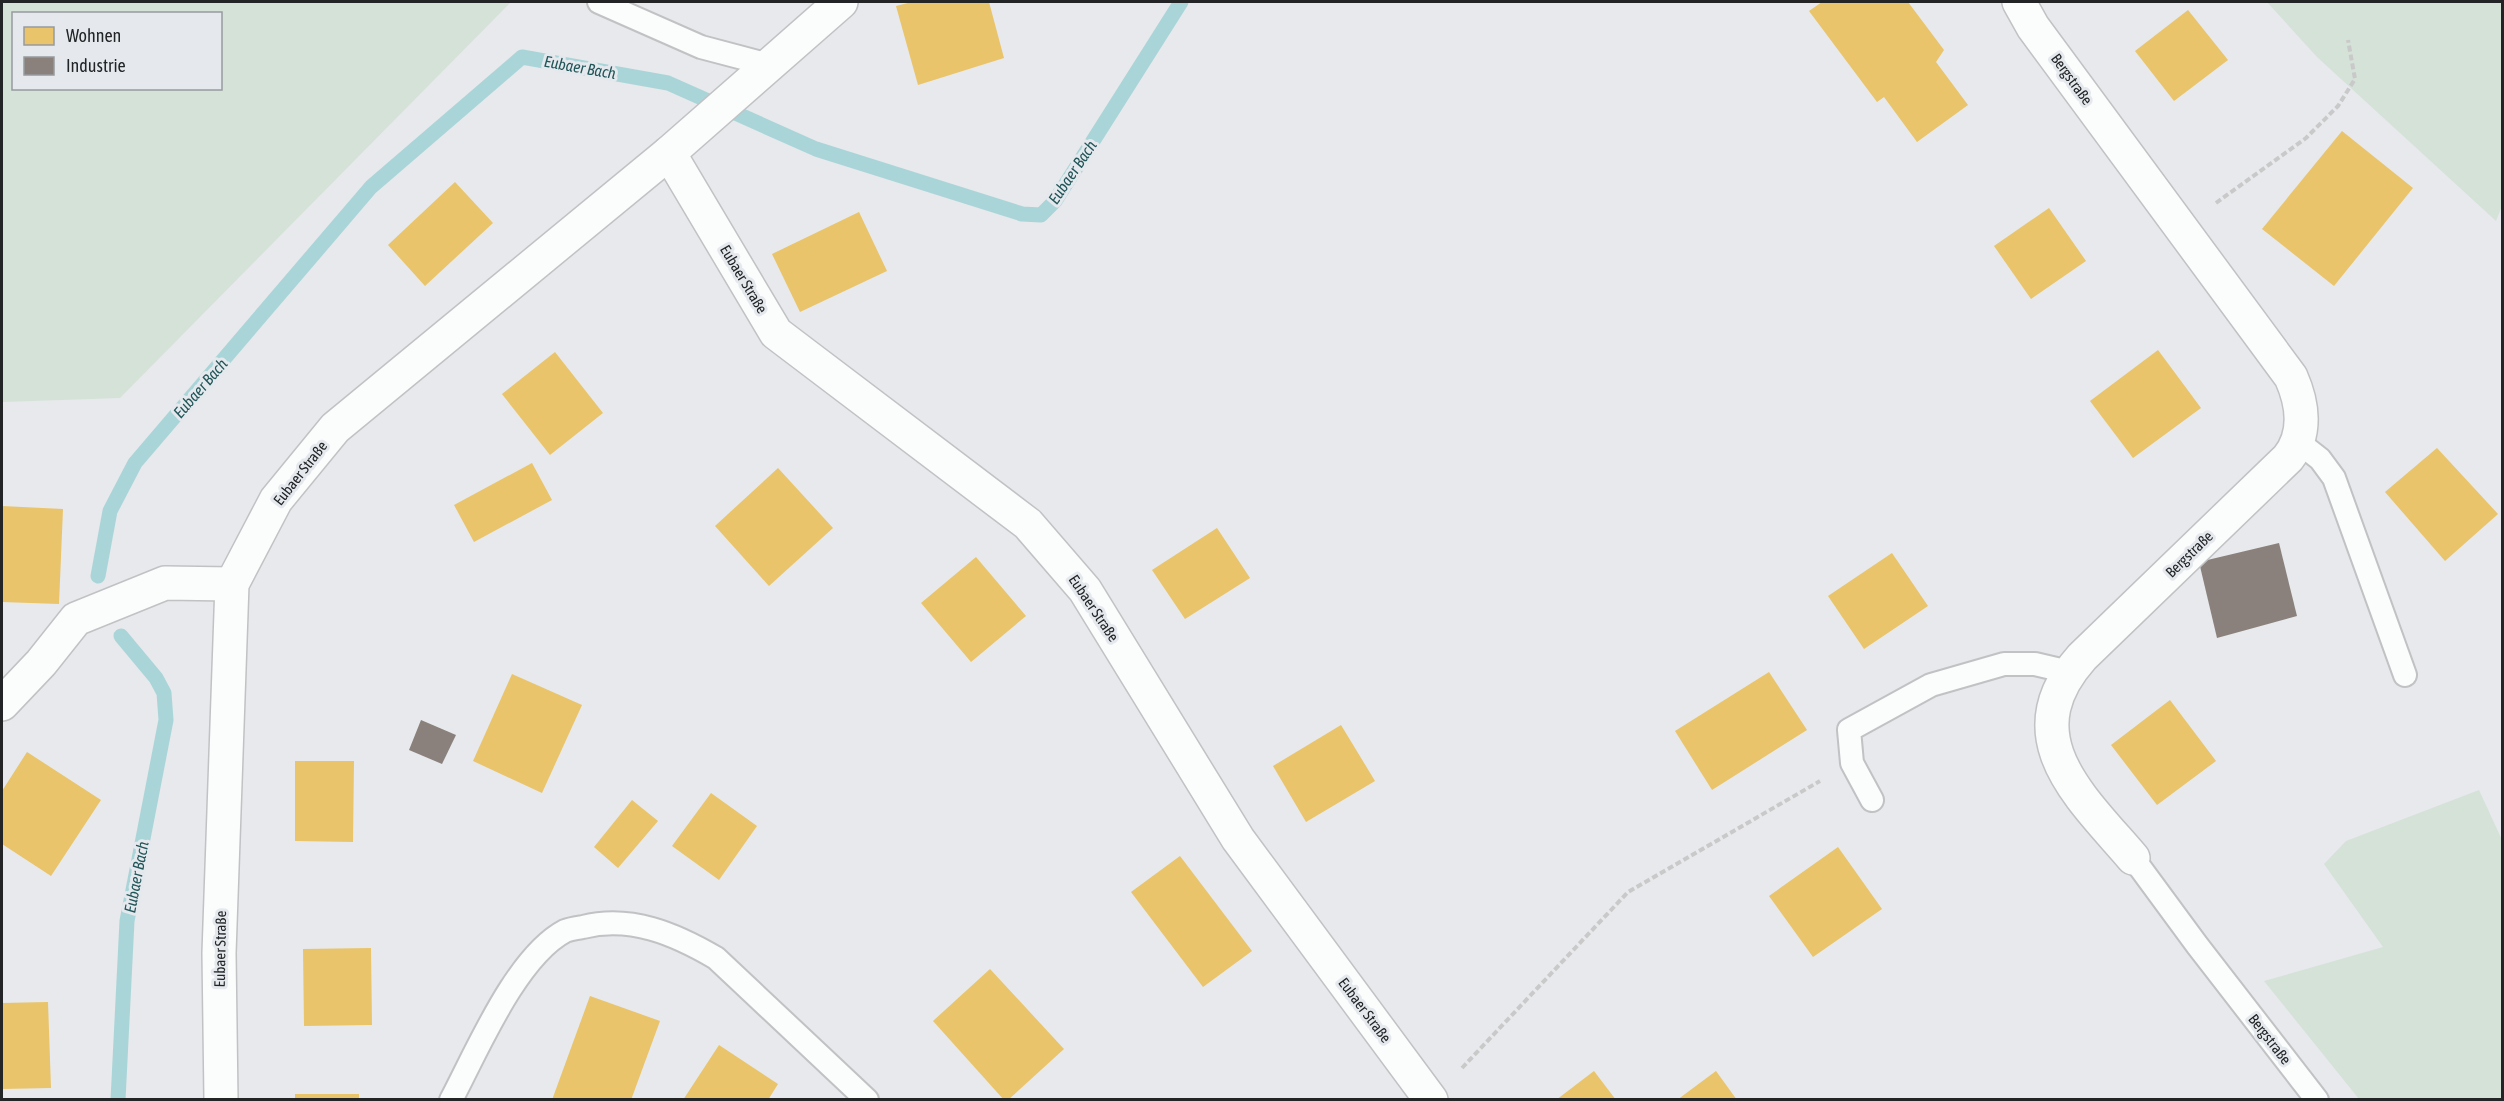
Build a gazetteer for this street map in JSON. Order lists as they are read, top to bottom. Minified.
{"streets":{"street":["Bergstraße","Eubaer Straße"]},"water":["Eubaer Bach"],"legend":["Wohnen","Industrie"]}
